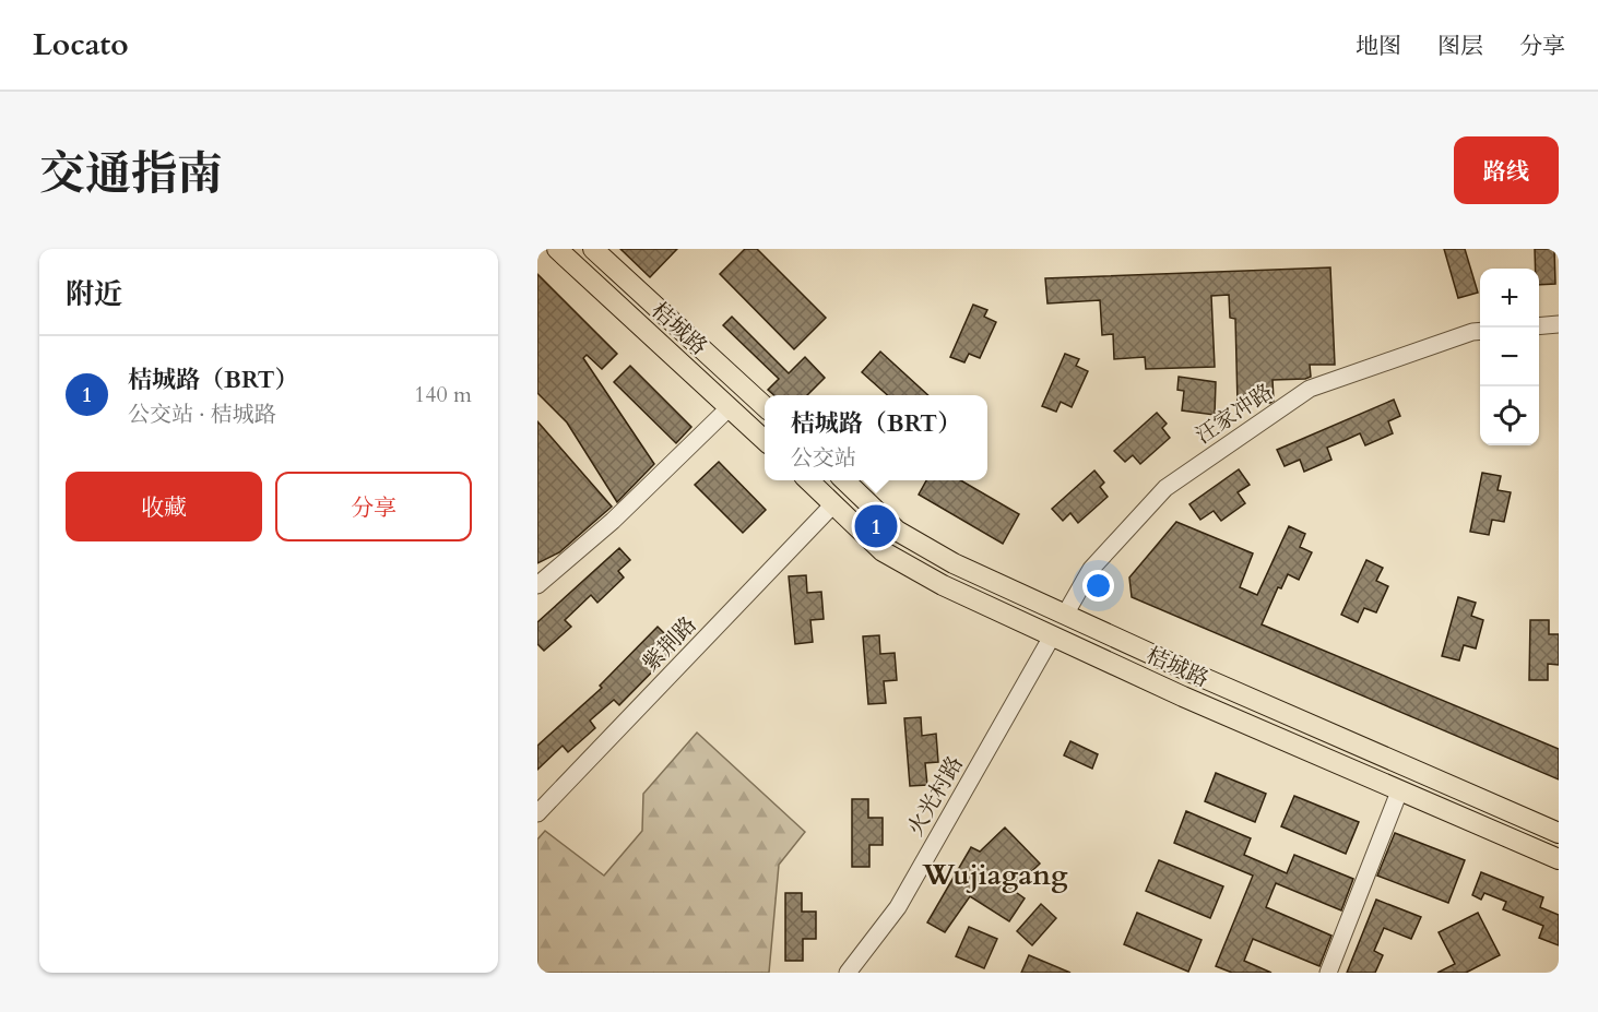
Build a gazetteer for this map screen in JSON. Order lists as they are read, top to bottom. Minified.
{"streets":{"main road":["桔城路"],"street":["汪家冲路","紫荆路","火光村路"]},"crossings":[["桔城路","汪家冲路"],["桔城路","紫荆路"],["桔城路","火光村路"]],"districts":["Wujiagang"],"page":{"header":"Locato","nav":["地图","图层","分享"],"title":"交通指南","buttons":["路线",["收藏","分享"]],"heading":"附近","map_buttons":["+","−"],"list":[{"mark":"1","name":"桔城路（BRT）","note":"公交站 · 桔城路","value":"140 m"}],"popup":["桔城路（BRT）","公交站"],"pins":"1"}}
